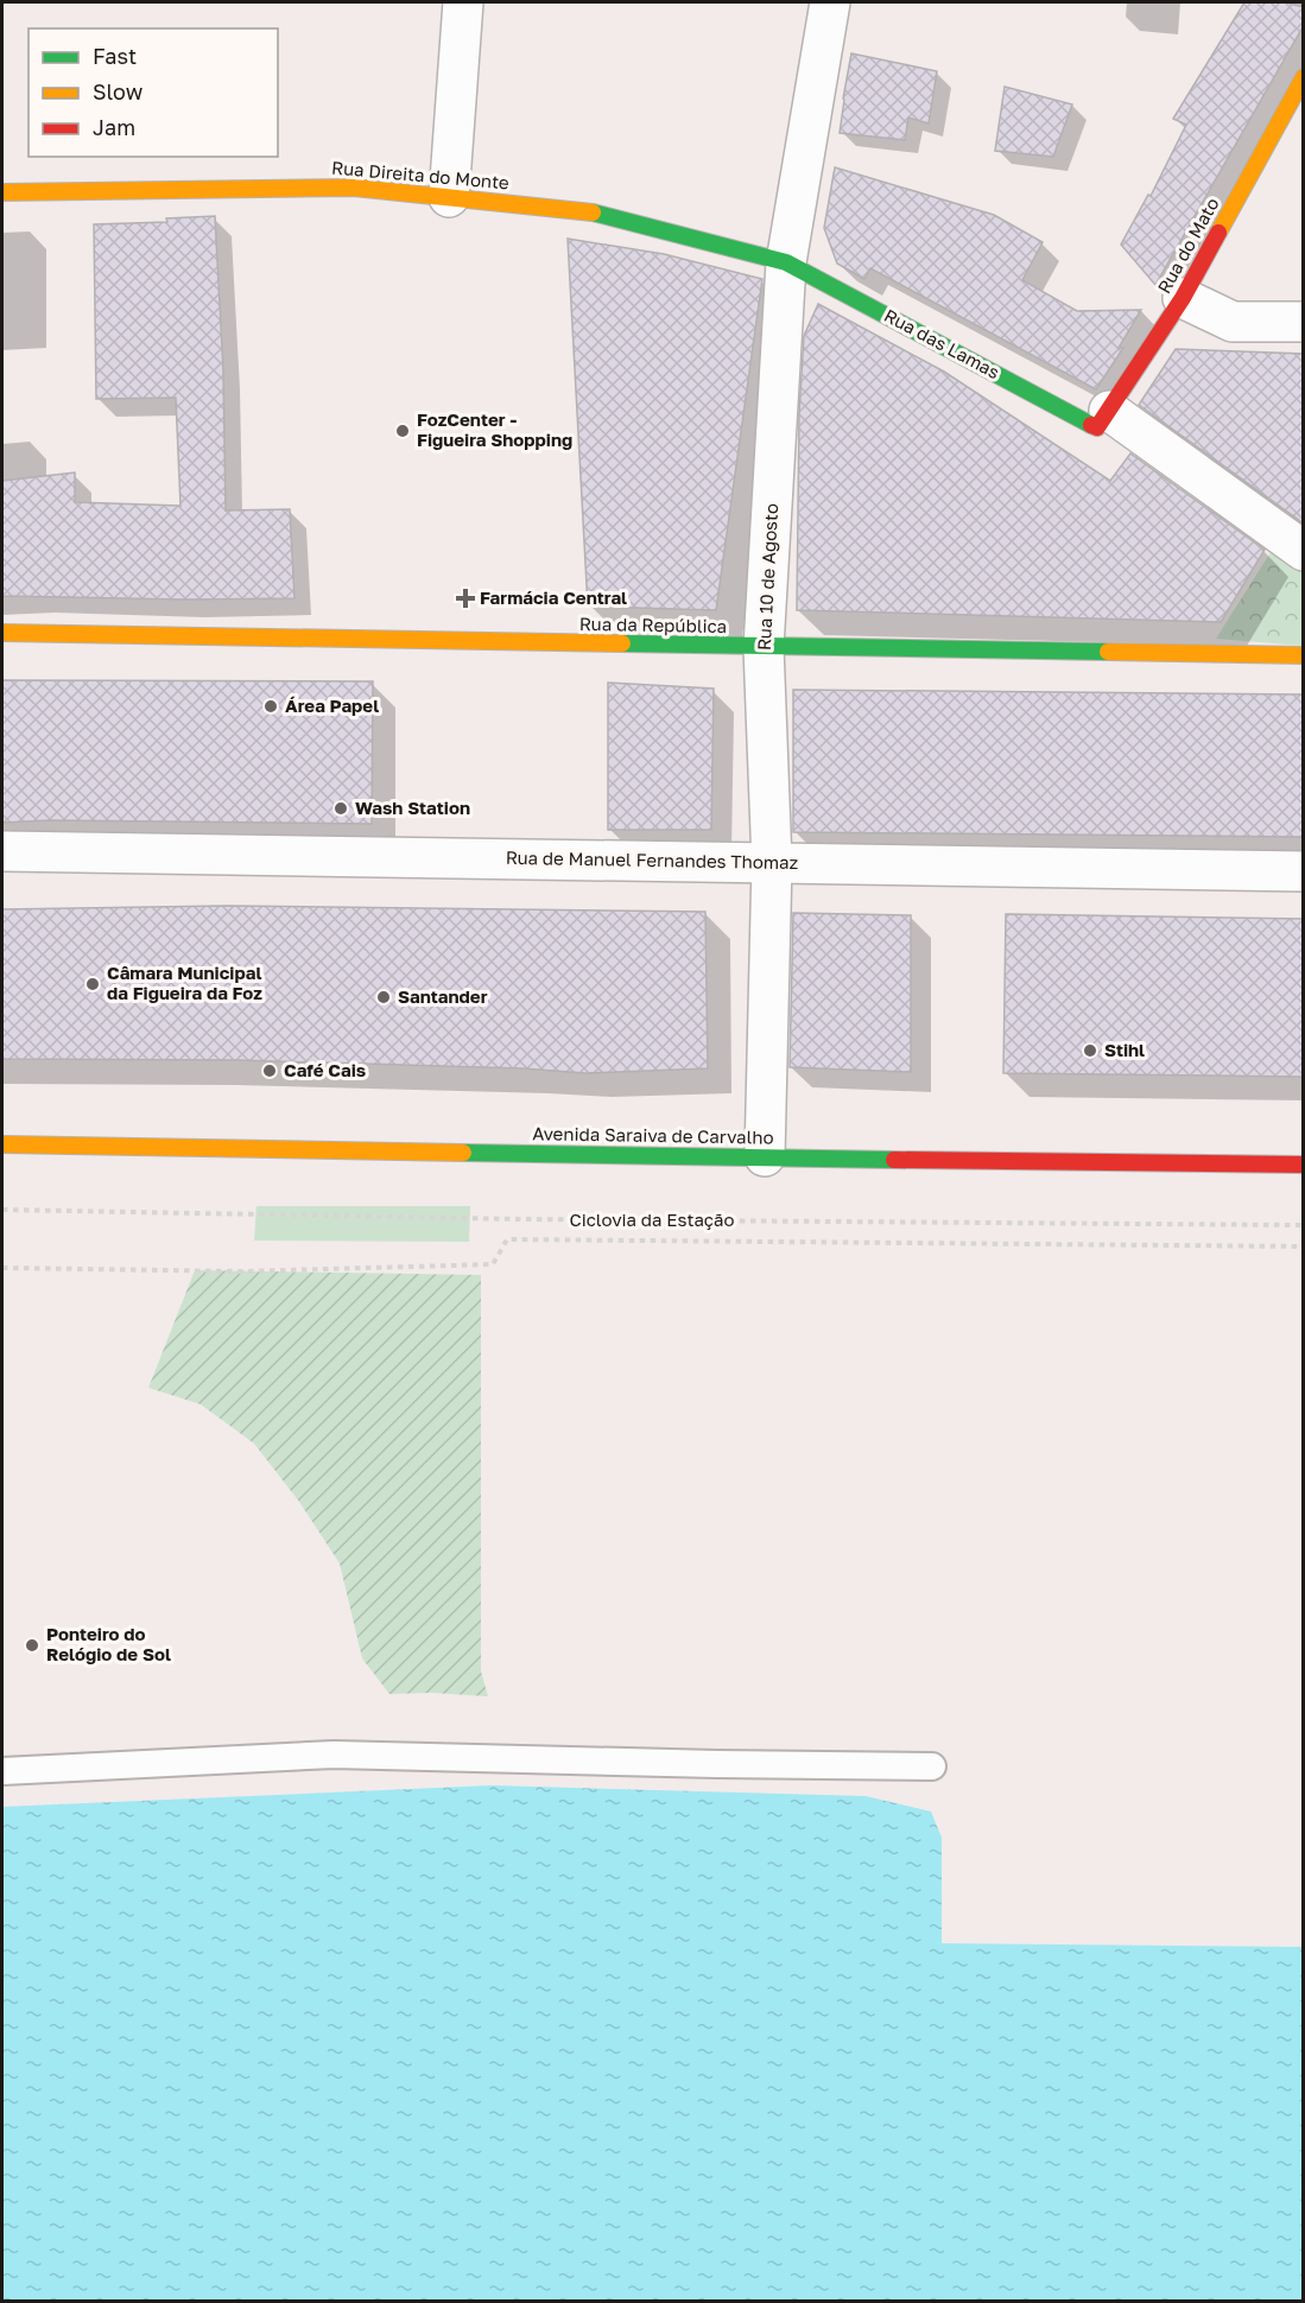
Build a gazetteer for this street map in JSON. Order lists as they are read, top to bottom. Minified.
{"streets":{"street":["Rua Direita do Monte","Rua do Mato","Rua das Lamas","Rua 10 de Agosto","Rua da República","Rua de Manuel Fernandes Thomaz","Avenida Saraiva de Carvalho"],"path":["Ciclovia da Estação"]},"crossings":[["Rua Direita do Monte","Rua das Lamas"],["Rua Direita do Monte","Rua 10 de Agosto"],["Rua do Mato","Rua das Lamas"],["Rua das Lamas","Rua 10 de Agosto"],["Rua 10 de Agosto","Rua da República"],["Rua 10 de Agosto","Rua de Manuel Fernandes Thomaz"],["Rua 10 de Agosto","Avenida Saraiva de Carvalho"]],"places":{"other":["FozCenter - Figueira Shopping","Área Papel","Wash Station","Câmara Municipal da Figueira da Foz","Santander","Stihl","Café Cais","Ponteiro do Relógio de Sol"],"health":["Farmácia Central"]},"legend":["Fast","Slow","Jam"]}
